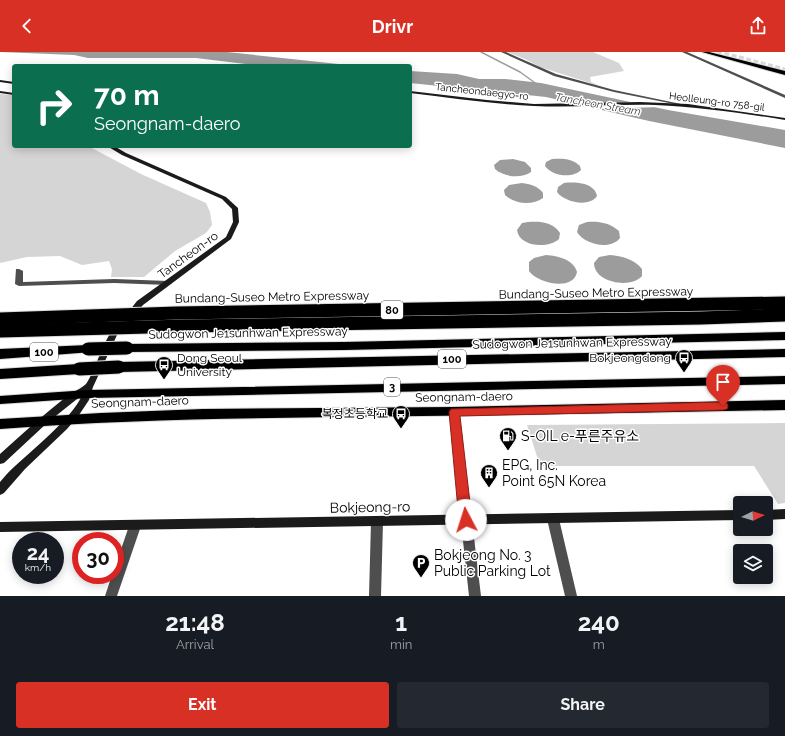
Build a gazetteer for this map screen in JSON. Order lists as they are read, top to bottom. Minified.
{"streets":{"highway":["Bundang-Suseo Metro Expressway","80","Sudogwon Je1sunhwan Expressway","100"],"main road":["3","Seongnam-daero"],"street":["Tancheondaegyo-ro","Heolleung-ro 758-gil","Tancheon-ro","Bokjeong-ro"]},"crossings":[["Tancheondaegyo-ro","Heolleung-ro 758-gil"],["Tancheon-ro","Seongnam-daero"]],"water":["Tancheon Stream"],"places":{"bus stop":["Bokjeongdong","Dong Seoul University","복정초등학교"],"fuel station":["S-OIL e-푸른주유소"],"building":["EPG, Inc. Point 65N Korea"],"parking":["Bokjeong No. 3 Public Parking Lot"]},"north":"right","page":{"header":"Drivr","turn":["70 m","Seongnam-daero"],"speed":"24 km/h","limit":"30","eta":["21:48","Arrival","1","min","240","m"],"buttons":["Exit","Share"]}}
